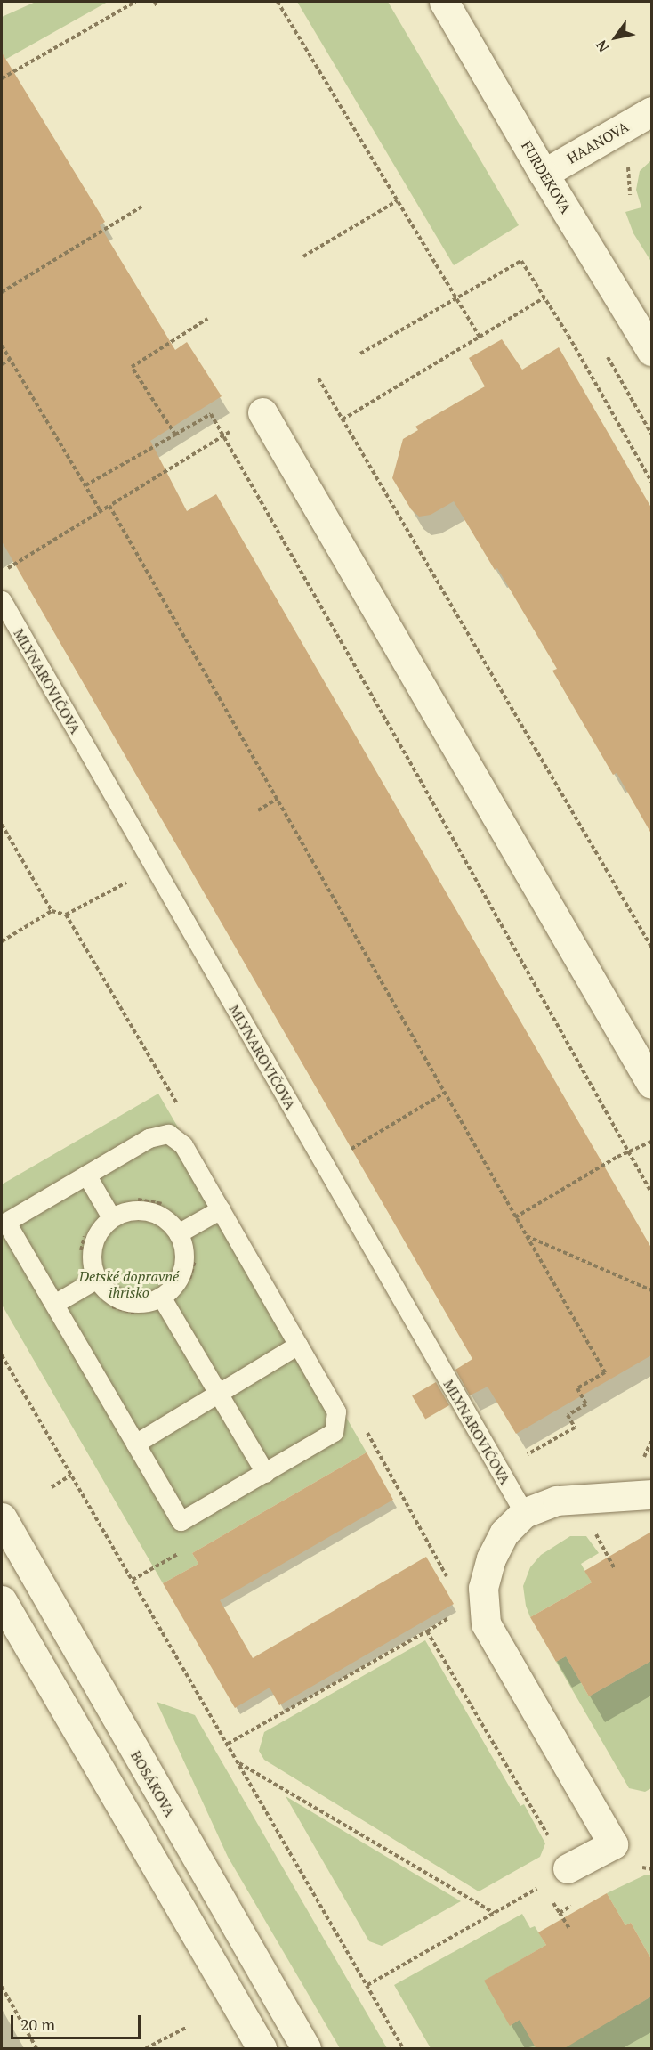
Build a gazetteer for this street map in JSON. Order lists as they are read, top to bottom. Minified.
{"streets":{"street":["HAANOVA","FURDEKOVA","BOSÁKOVA"],"lane":["MLYNAROVIČOVA"]},"crossings":[["HAANOVA","FURDEKOVA"]],"parks":["Detské dopravné ihrisko"],"scale_bar":"20 m","north":"bottom left"}
